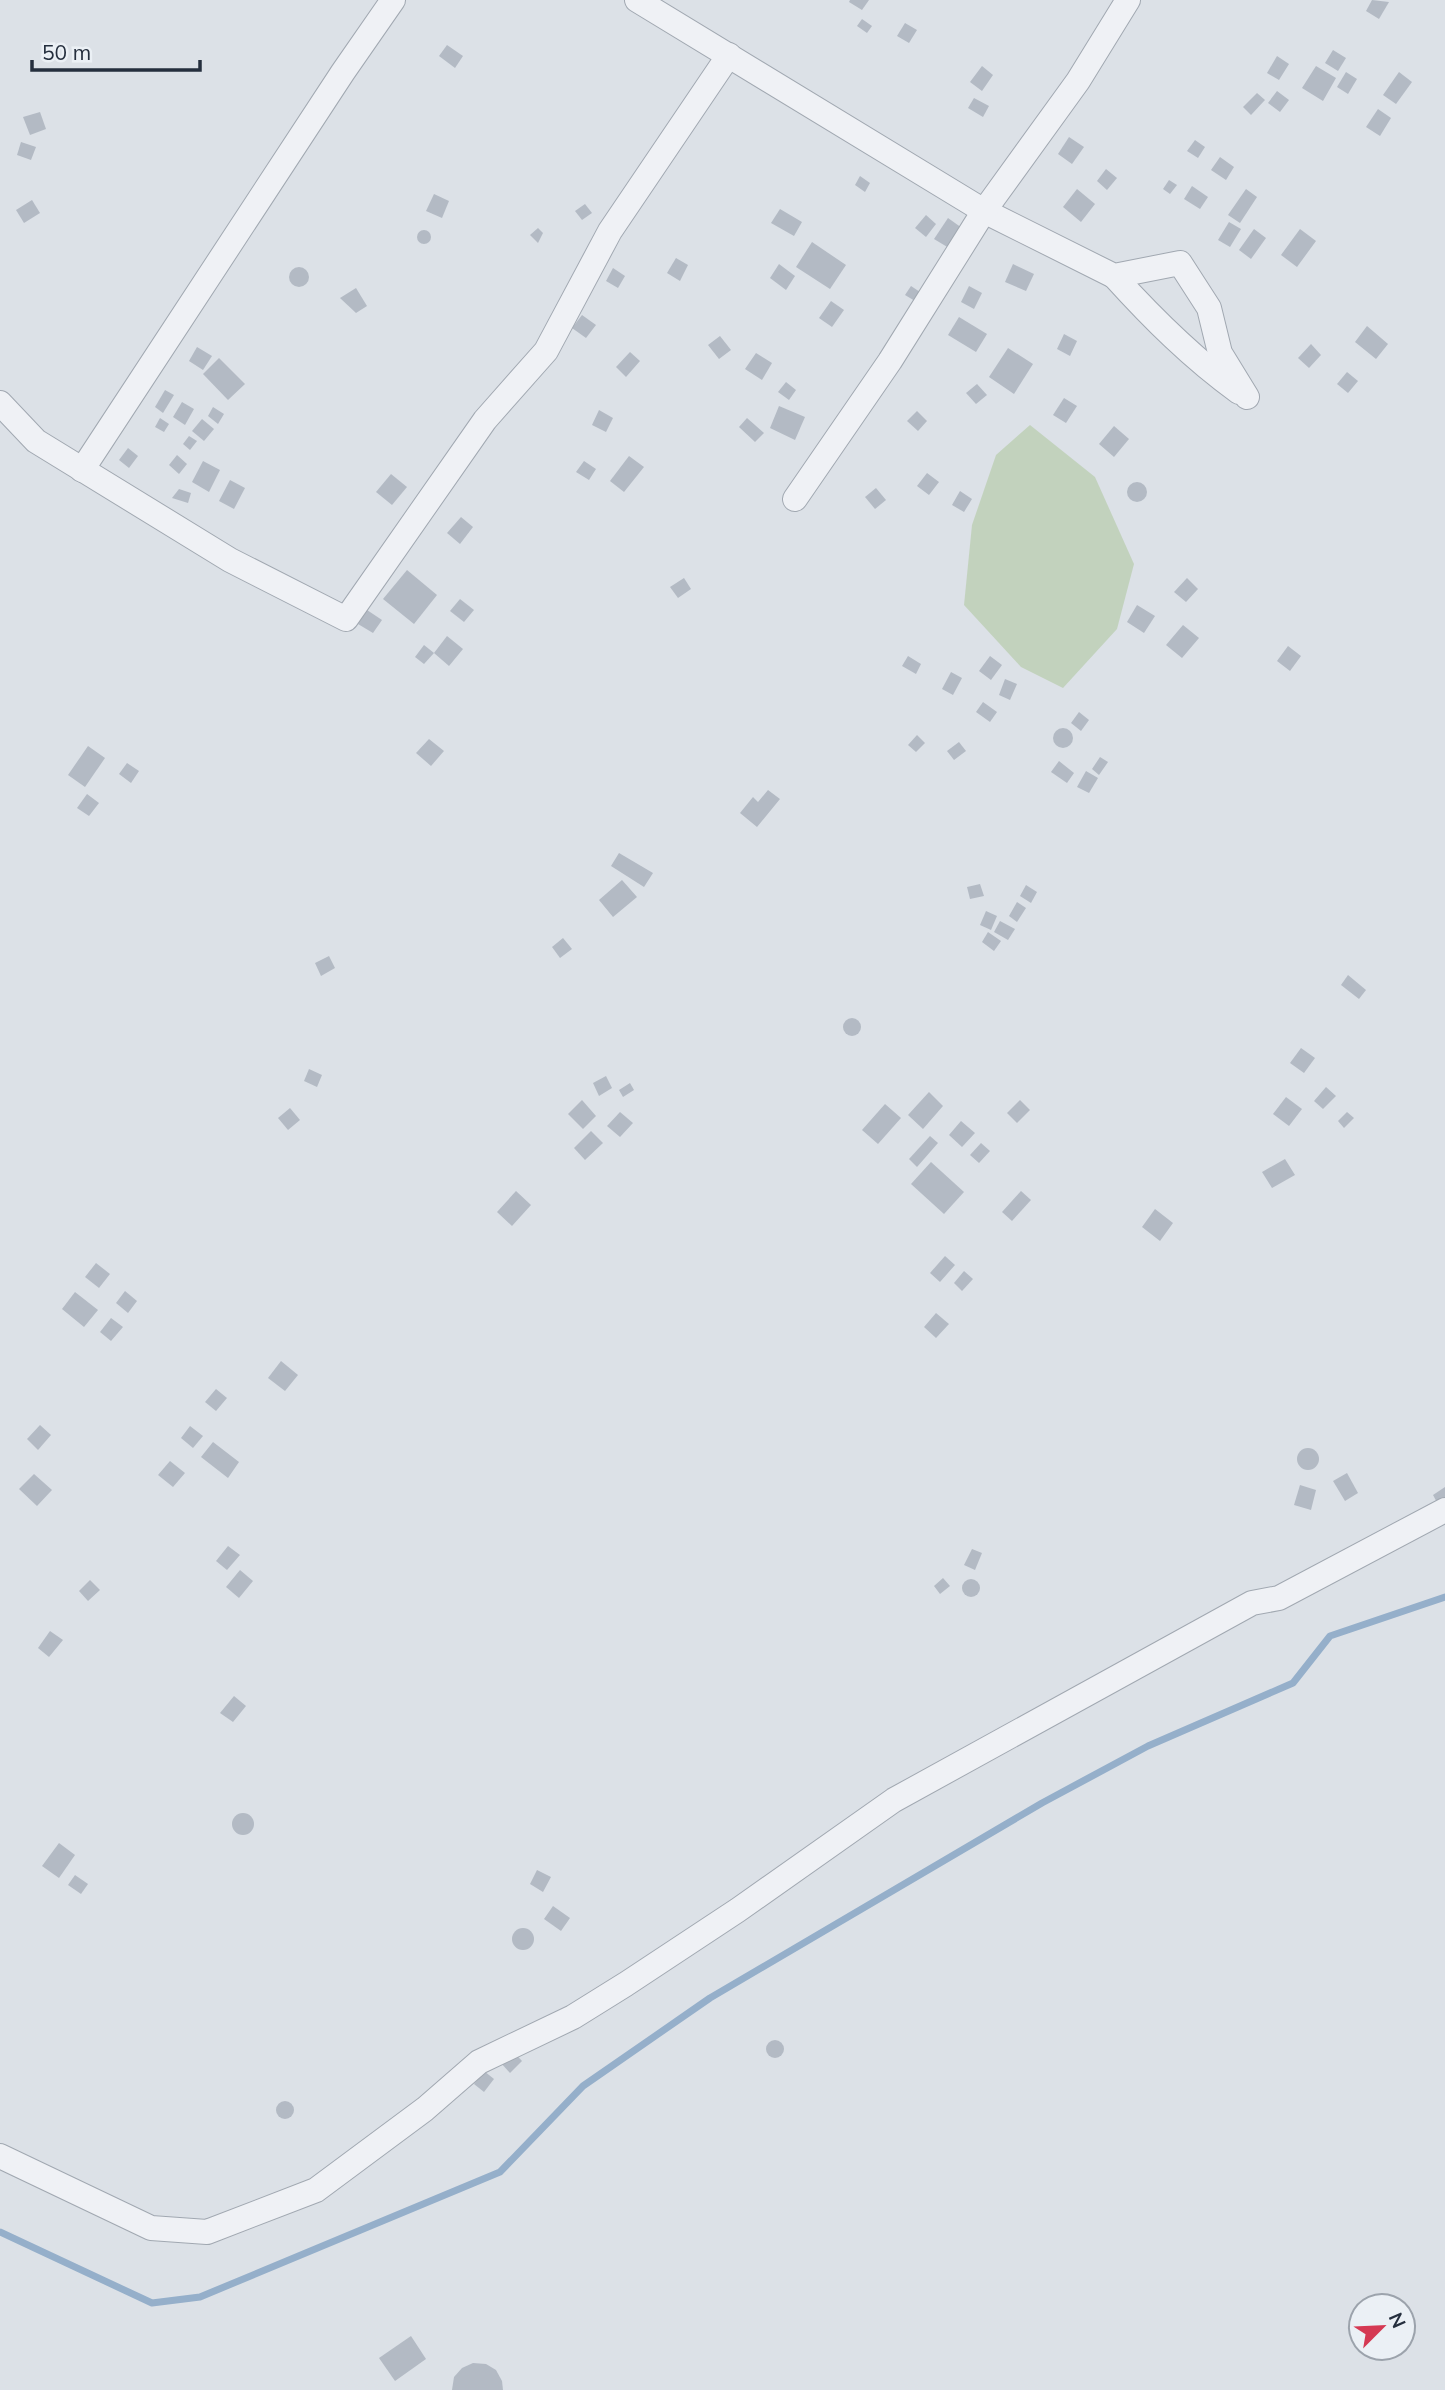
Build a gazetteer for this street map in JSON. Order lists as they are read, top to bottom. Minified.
{"scale_bar":"50 m","north":"top right"}
